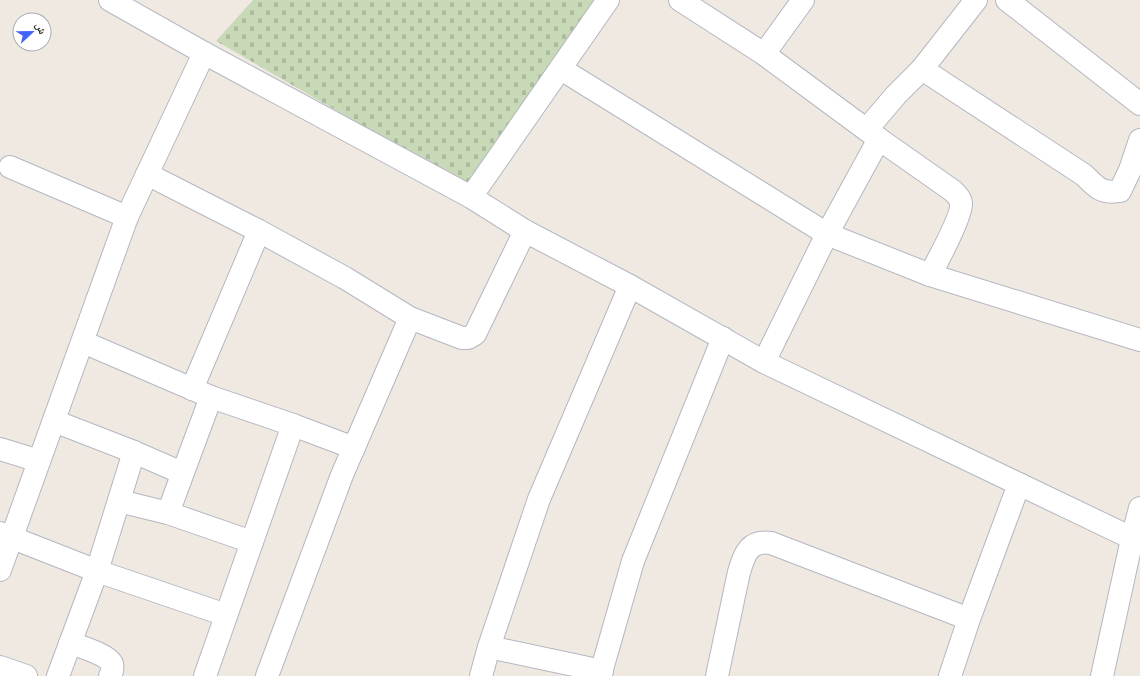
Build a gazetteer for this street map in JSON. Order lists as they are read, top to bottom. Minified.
{"north":"right"}
